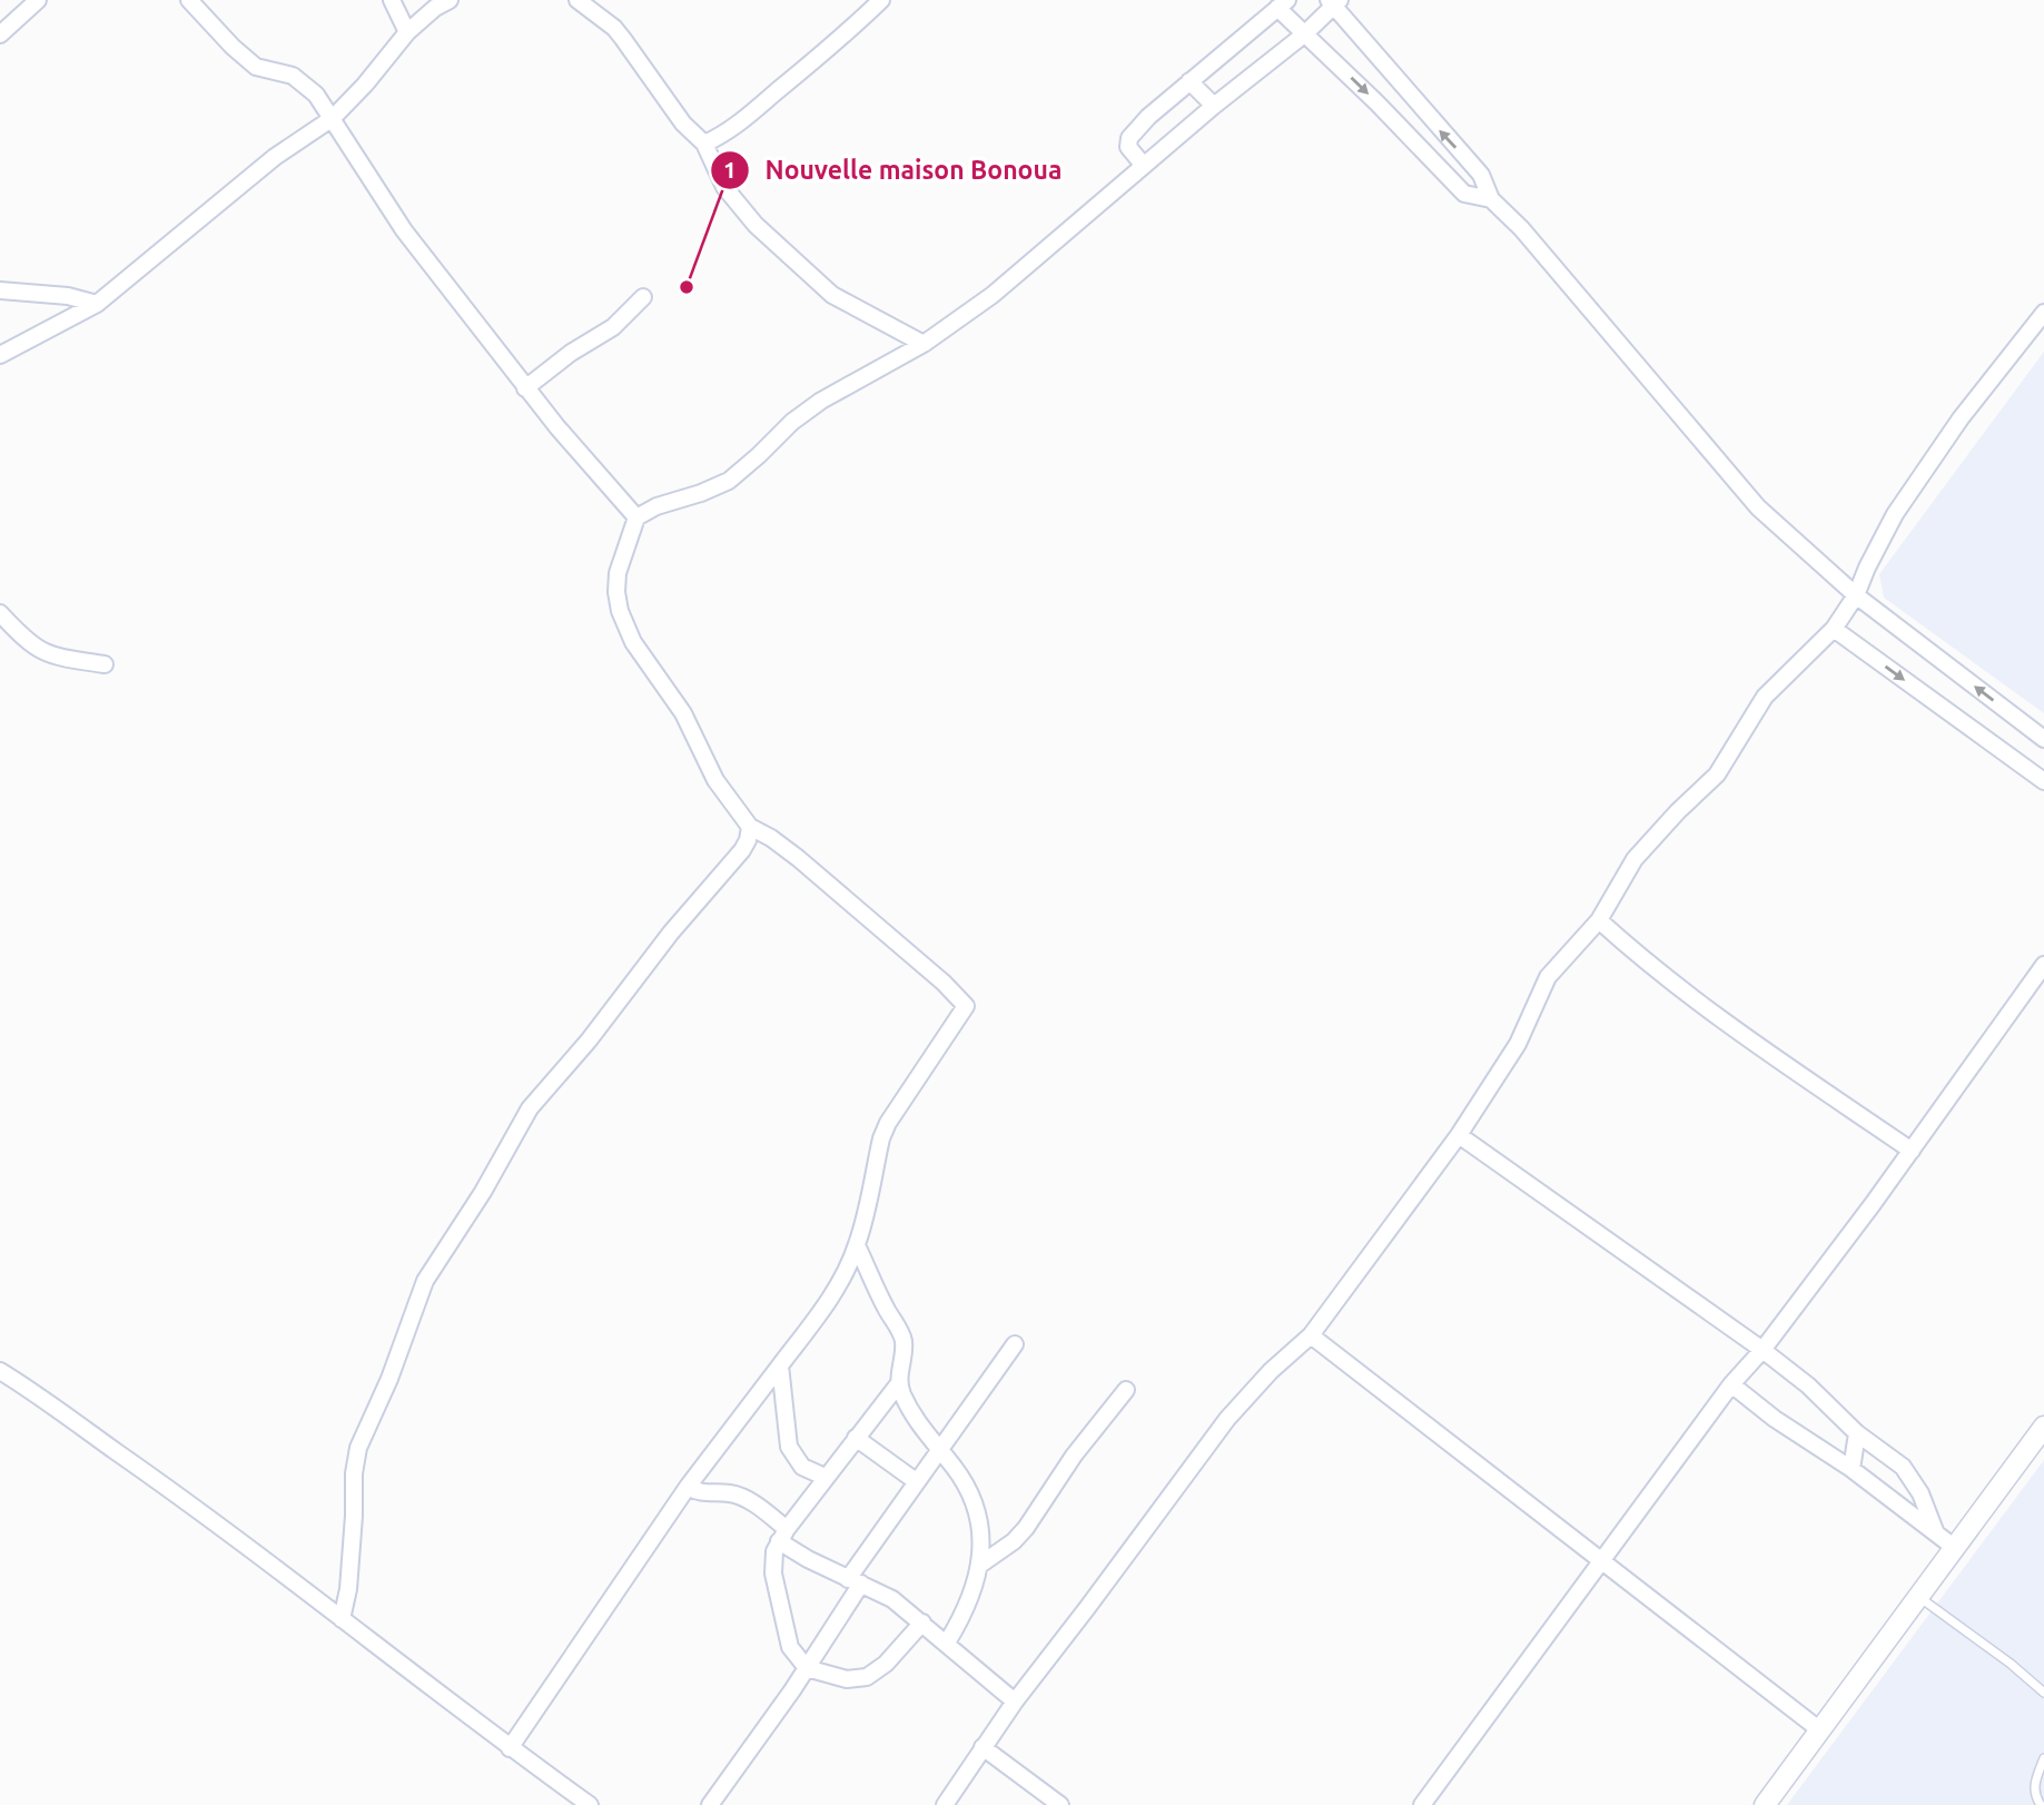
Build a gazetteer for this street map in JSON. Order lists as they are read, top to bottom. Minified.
{"places":["Nouvelle maison Bonoua"]}
